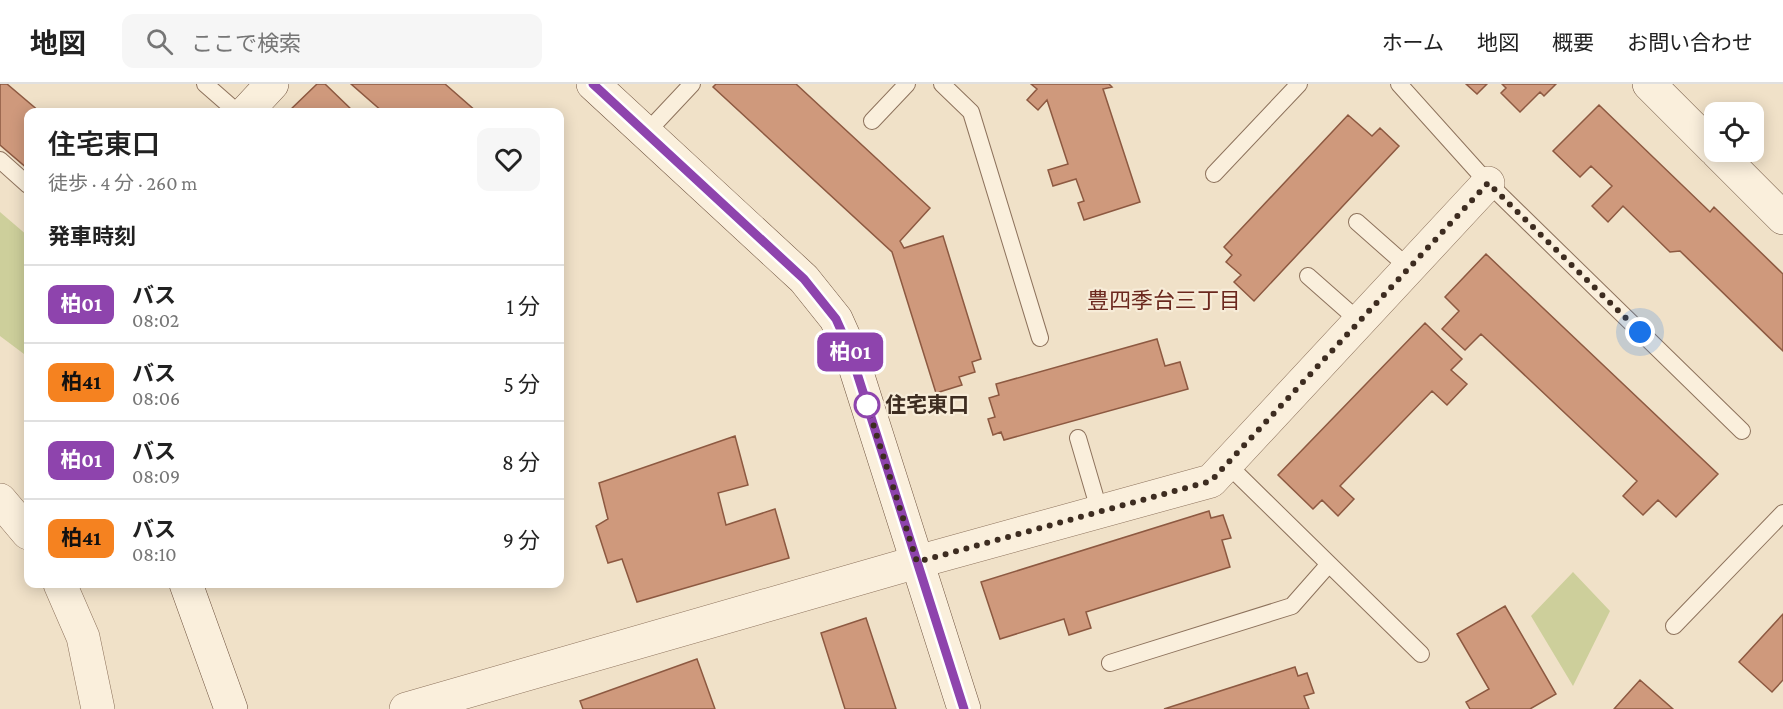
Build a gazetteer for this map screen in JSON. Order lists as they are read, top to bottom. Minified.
{"districts":["豊四季台三丁目"],"places":["住宅東口"],"lines":["bus line 柏01"],"page":{"header":"地図","search":"ここで検索","nav":["ホーム","地図","概要","お問い合わせ"],"on_map":"柏01","heading":[["住宅東口","徒歩 · 4 分 · 260 m"],"発車時刻"],"list":[{"mark":"柏01","name":"バス","note":"08:02","value":"1 分"},{"mark":"柏41","name":"バス","note":"08:06","value":"5 分"},{"mark":"柏01","name":"バス","note":"08:09","value":"8 分"},{"mark":"柏41","name":"バス","note":"08:10","value":"9 分"}]}}
